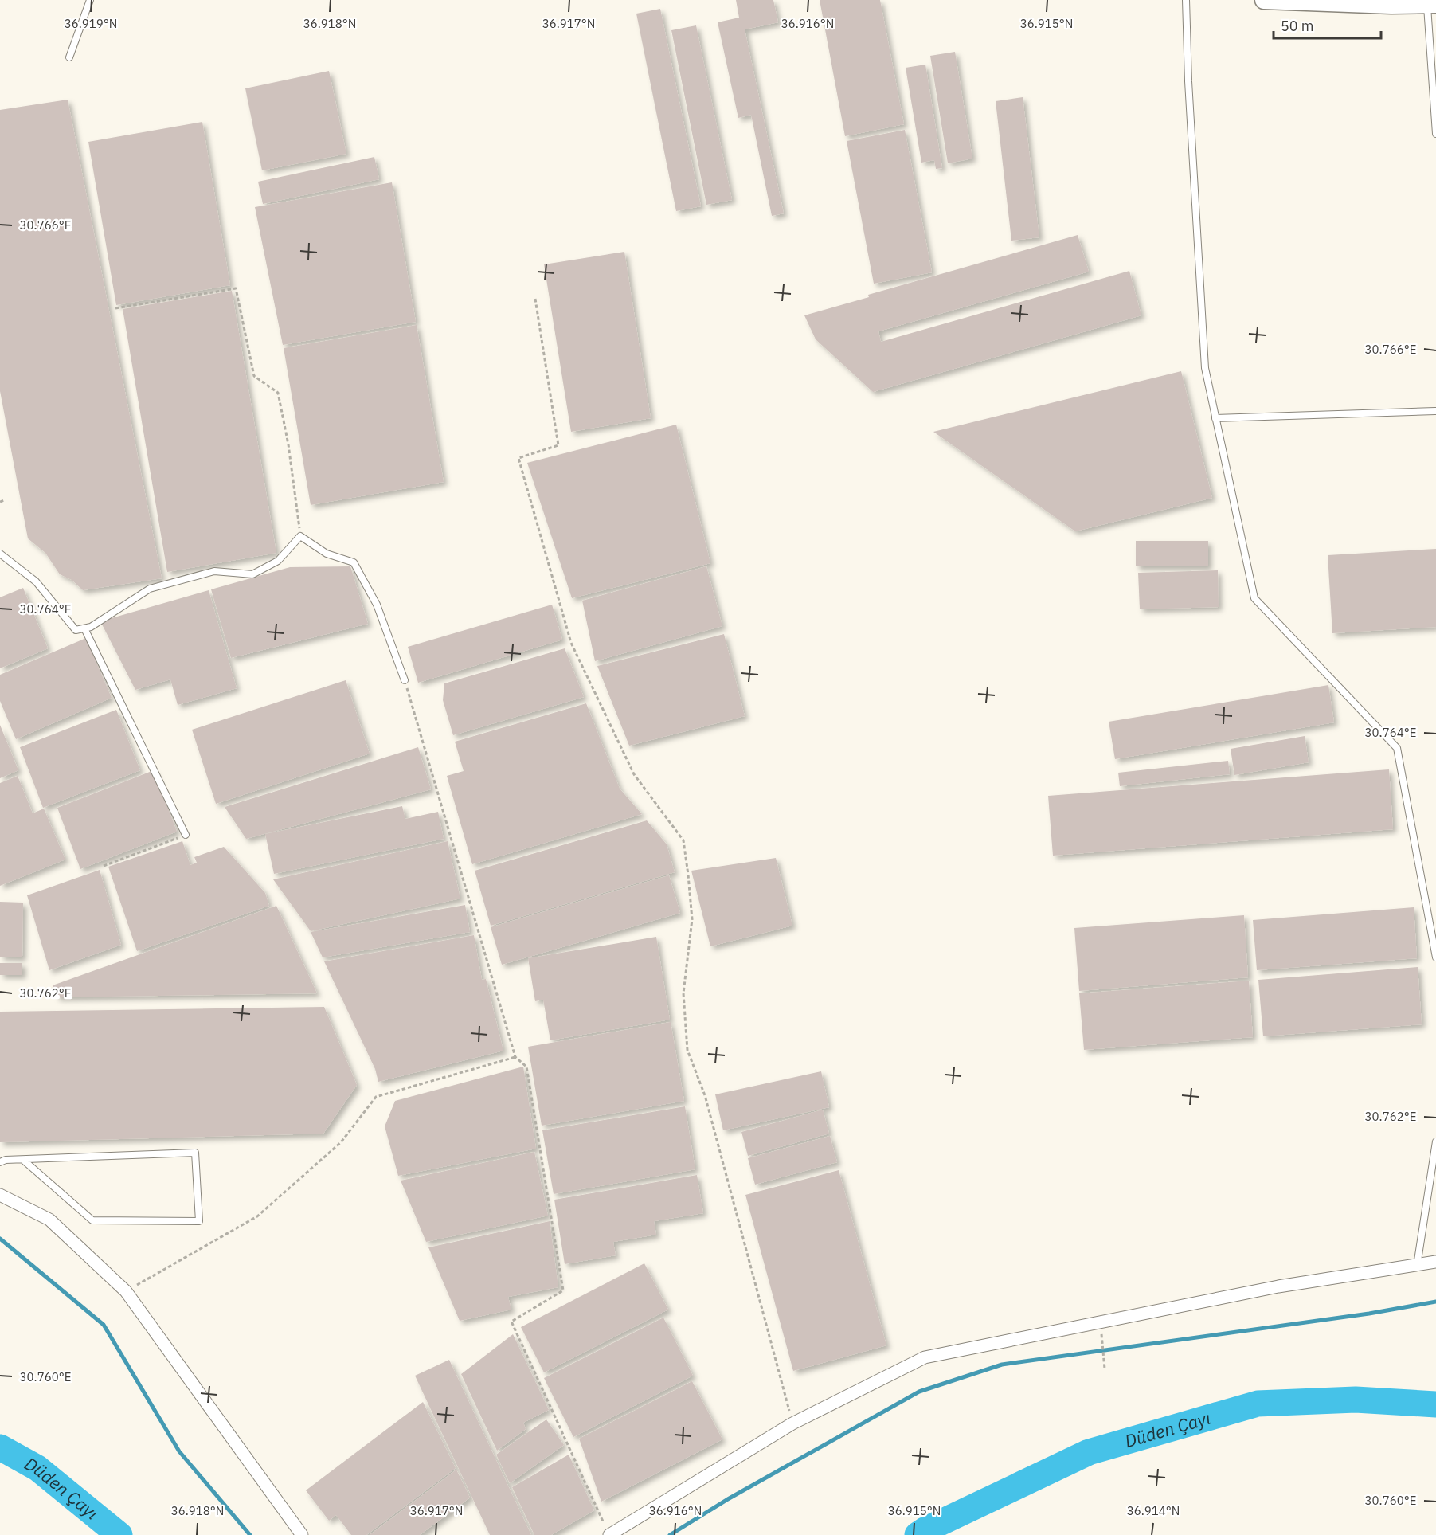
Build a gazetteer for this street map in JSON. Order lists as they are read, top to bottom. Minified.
{"water":["Düden Çayı"],"scale_bar":"50 m","coordinates":["36.919°N","36.918°N","36.917°N","36.916°N","36.915°N","30.766°E","30.764°E","30.762°E","30.760°E","36.914°N"]}
